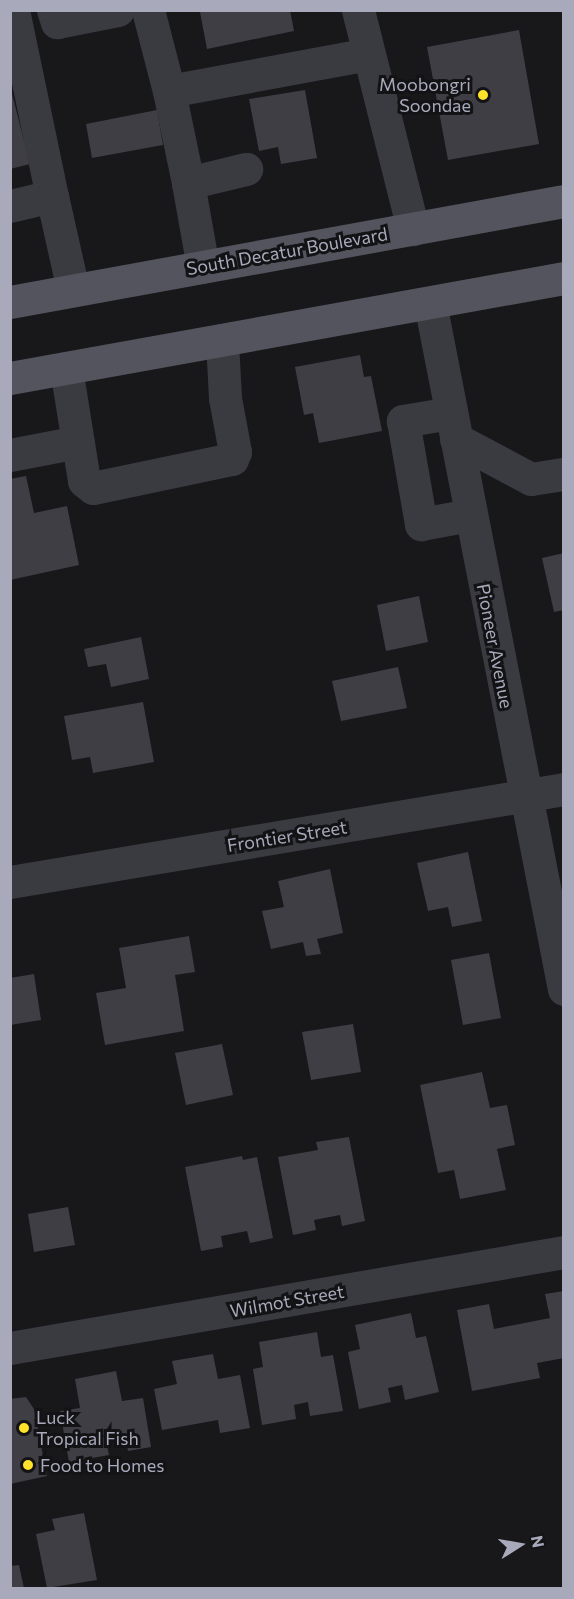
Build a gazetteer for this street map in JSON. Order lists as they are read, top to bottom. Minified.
{"streets":{"main road":["South Decatur Boulevard"],"street":["Pioneer Avenue","Frontier Street","Wilmot Street"]},"crossings":[["Pioneer Avenue","Frontier Street"]],"places":["Moobongri Soondae","Luck Tropical Fish","Food to Homes"],"north":"right"}
